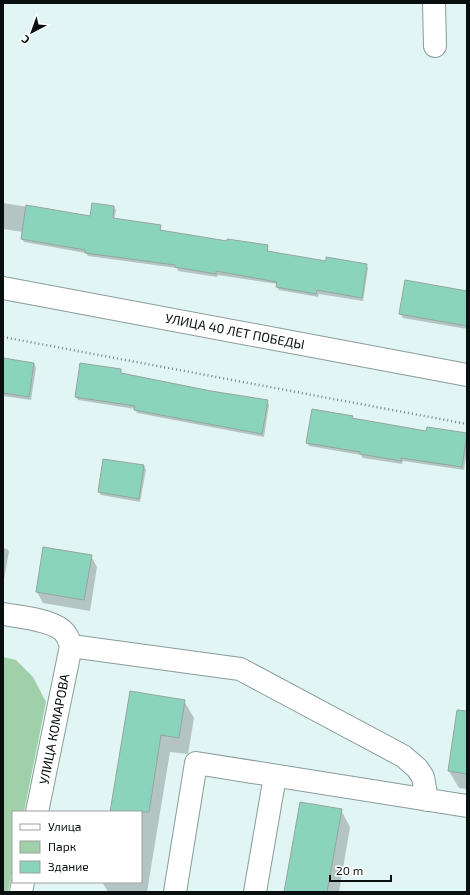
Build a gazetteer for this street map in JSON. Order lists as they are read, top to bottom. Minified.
{"streets":{"street":["УЛИЦА 40 ЛЕТ ПОБЕДЫ","УЛИЦА КОМАРОВА"]},"legend":["Улица","Парк","Здание"],"scale_bar":"20 m","north":"bottom left"}
